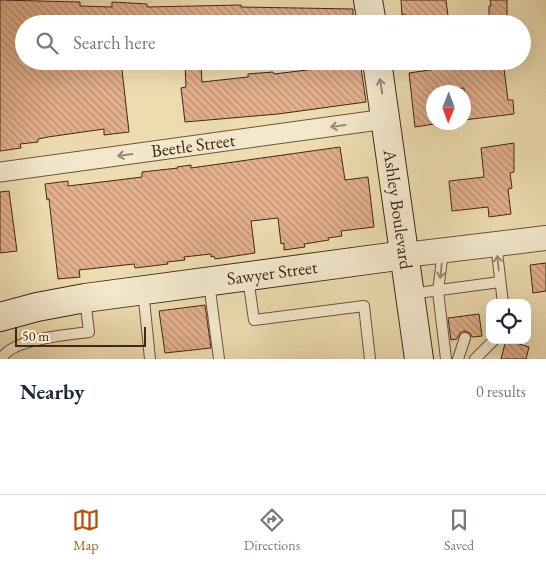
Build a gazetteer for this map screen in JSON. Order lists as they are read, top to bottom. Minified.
{"streets":{"main road":["Ashley Boulevard","Sawyer Street"],"street":["Beetle Street"]},"crossings":[["Beetle Street","Ashley Boulevard"],["Ashley Boulevard","Sawyer Street"]],"one_way":["Beetle Street"],"scale_bar":"50 m","north":"bottom","page":{"search":"Search here","scale":"50 m","heading":["Nearby","0 results"],"nav":["Map","Directions","Saved"]}}
